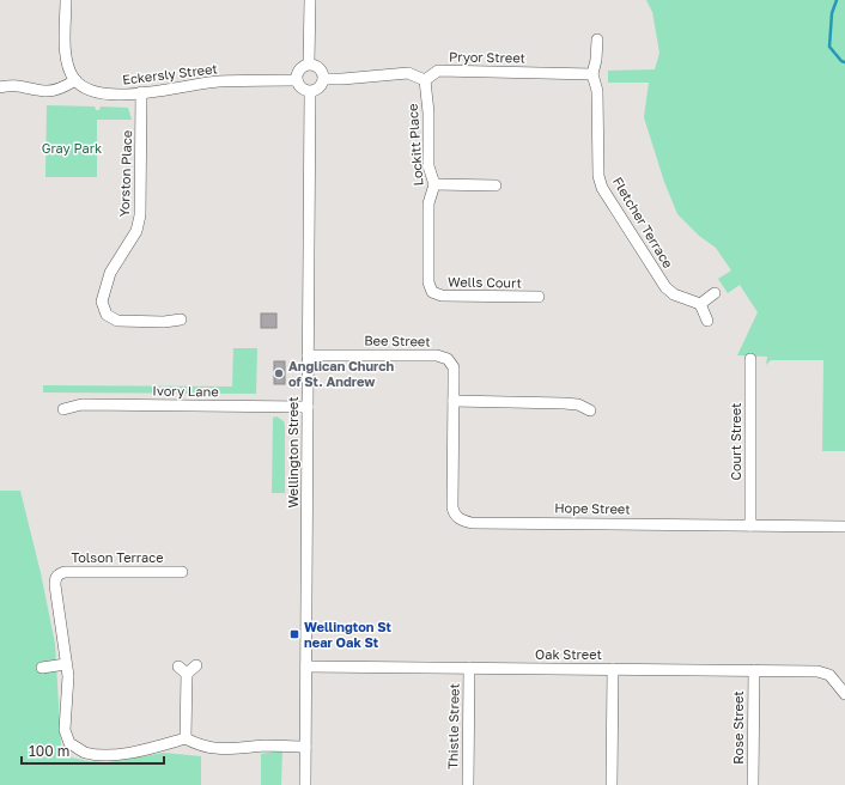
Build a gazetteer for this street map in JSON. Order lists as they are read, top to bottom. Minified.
{"streets":{"street":["Pryor Street","Eckersly Street","Lockitt Place","Yorston Place","Fletcher Terrace","Wells Court","Bee Street","Ivory Lane","Court Street","Wellington Street","Hope Street","Tolson Terrace","Oak Street","Thistle Street","Rose Street"]},"crossings":[["Pryor Street","Lockitt Place"],["Pryor Street","Fletcher Terrace"],["Eckersly Street","Yorston Place"],["Eckersly Street","Wellington Street"],["Lockitt Place","Wells Court"],["Bee Street","Wellington Street"],["Bee Street","Hope Street"],["Ivory Lane","Wellington Street"],["Court Street","Hope Street"],["Wellington Street","Oak Street"],["Oak Street","Thistle Street"],["Oak Street","Rose Street"]],"parks":["Gray Park"],"places":{"other":["Anglican Church of St. Andrew"],"transit":["Wellington St near Oak St"]},"scale_bar":"100 m"}
